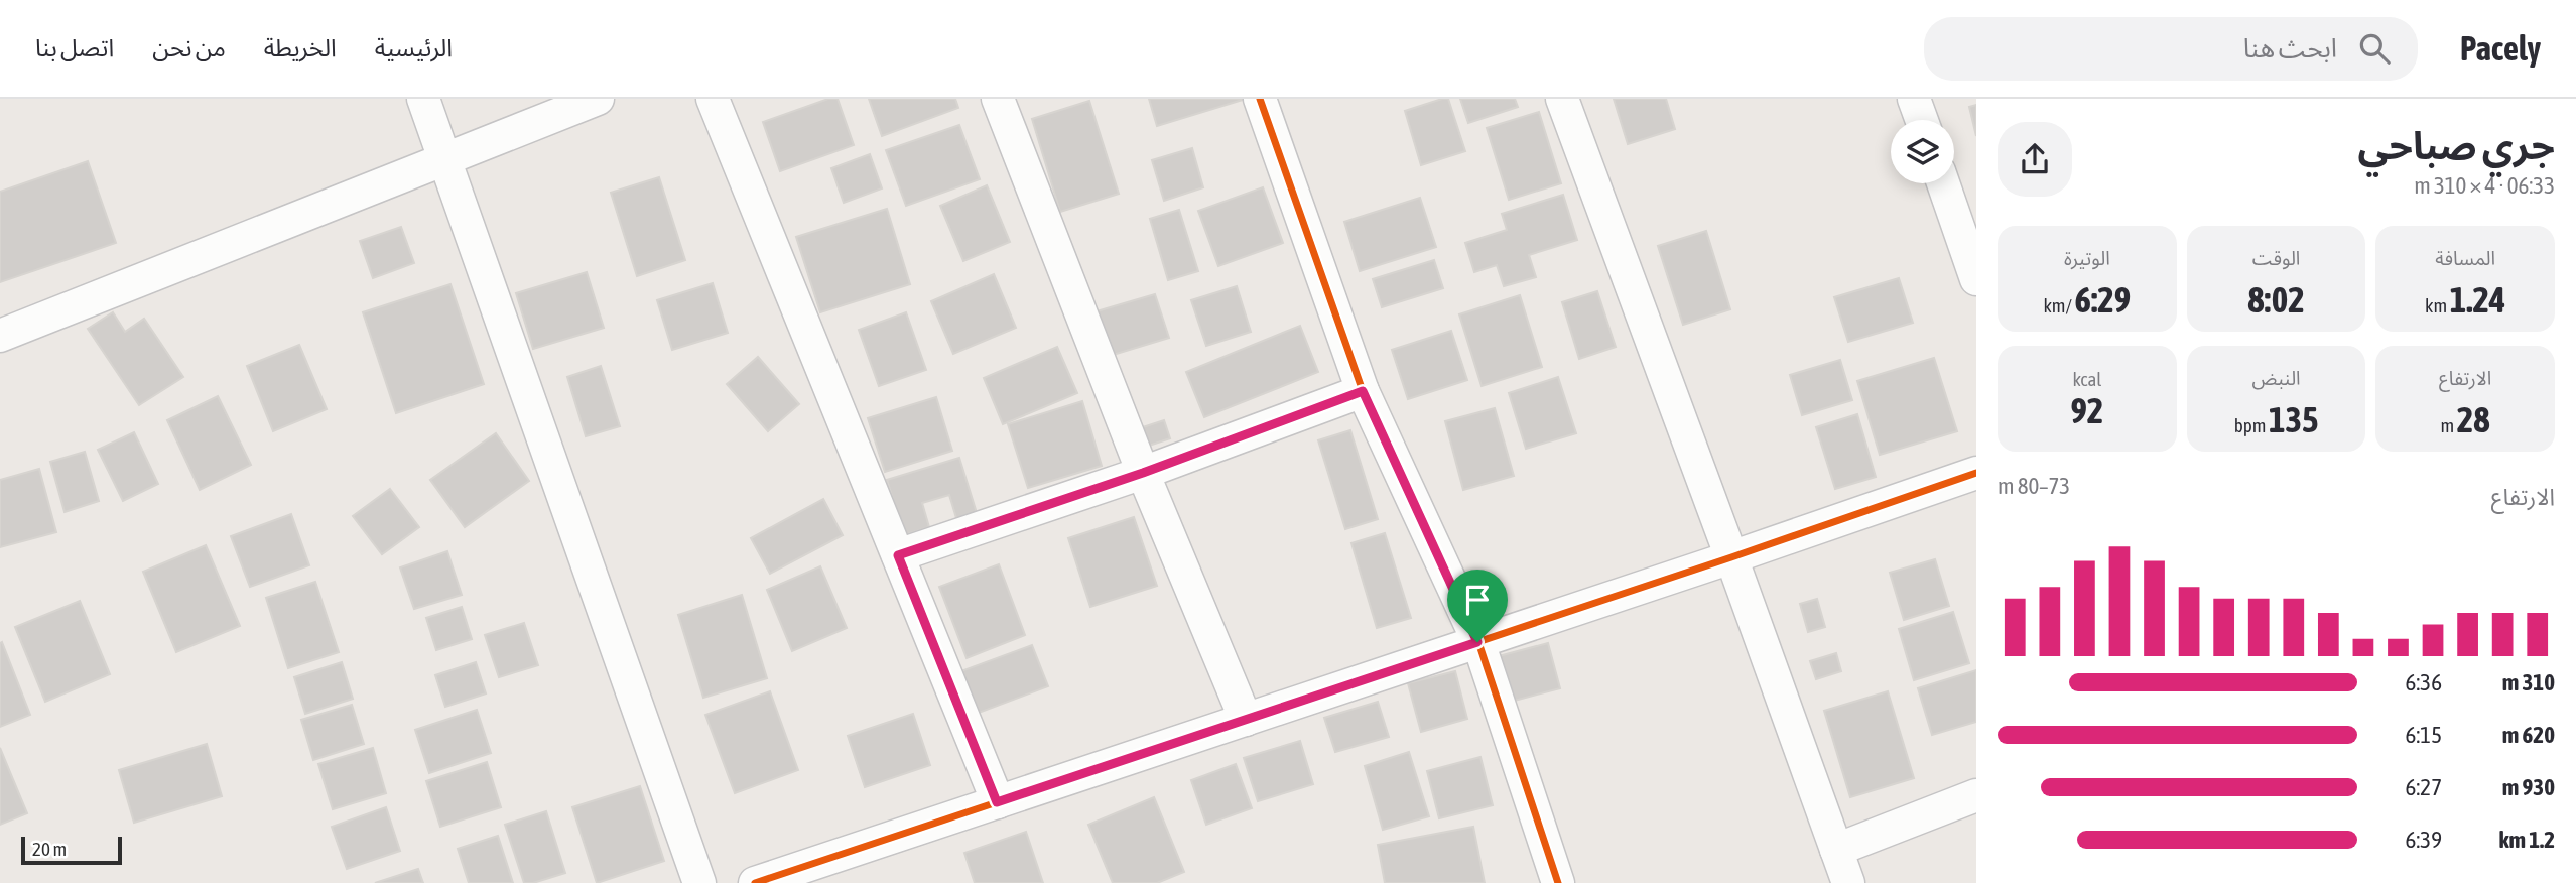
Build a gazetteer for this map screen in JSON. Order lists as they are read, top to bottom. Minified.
{"scale_bar":"20 m","page":{"header":"Pacely","search":"ابحث هنا","nav":["الرئيسية","الخريطة","من نحن","اتصل بنا"],"heading":["جري صباحي","06:33 · 4 × 310 m"],"stats":[["المسافة","1.24 km"],["الوقت","8:02"],["الوتيرة","6:29 /km"],["الارتفاع","28 m"],["النبض","135 bpm"],["kcal","92"]],"chart":["الارتفاع","73–80 m"],"list":[{"name":"310 m","note":"6:36"},{"name":"620 m","note":"6:15"},{"name":"930 m","note":"6:27"},{"name":"1.2 km","note":"6:39"}],"scale":"20 m"}}
